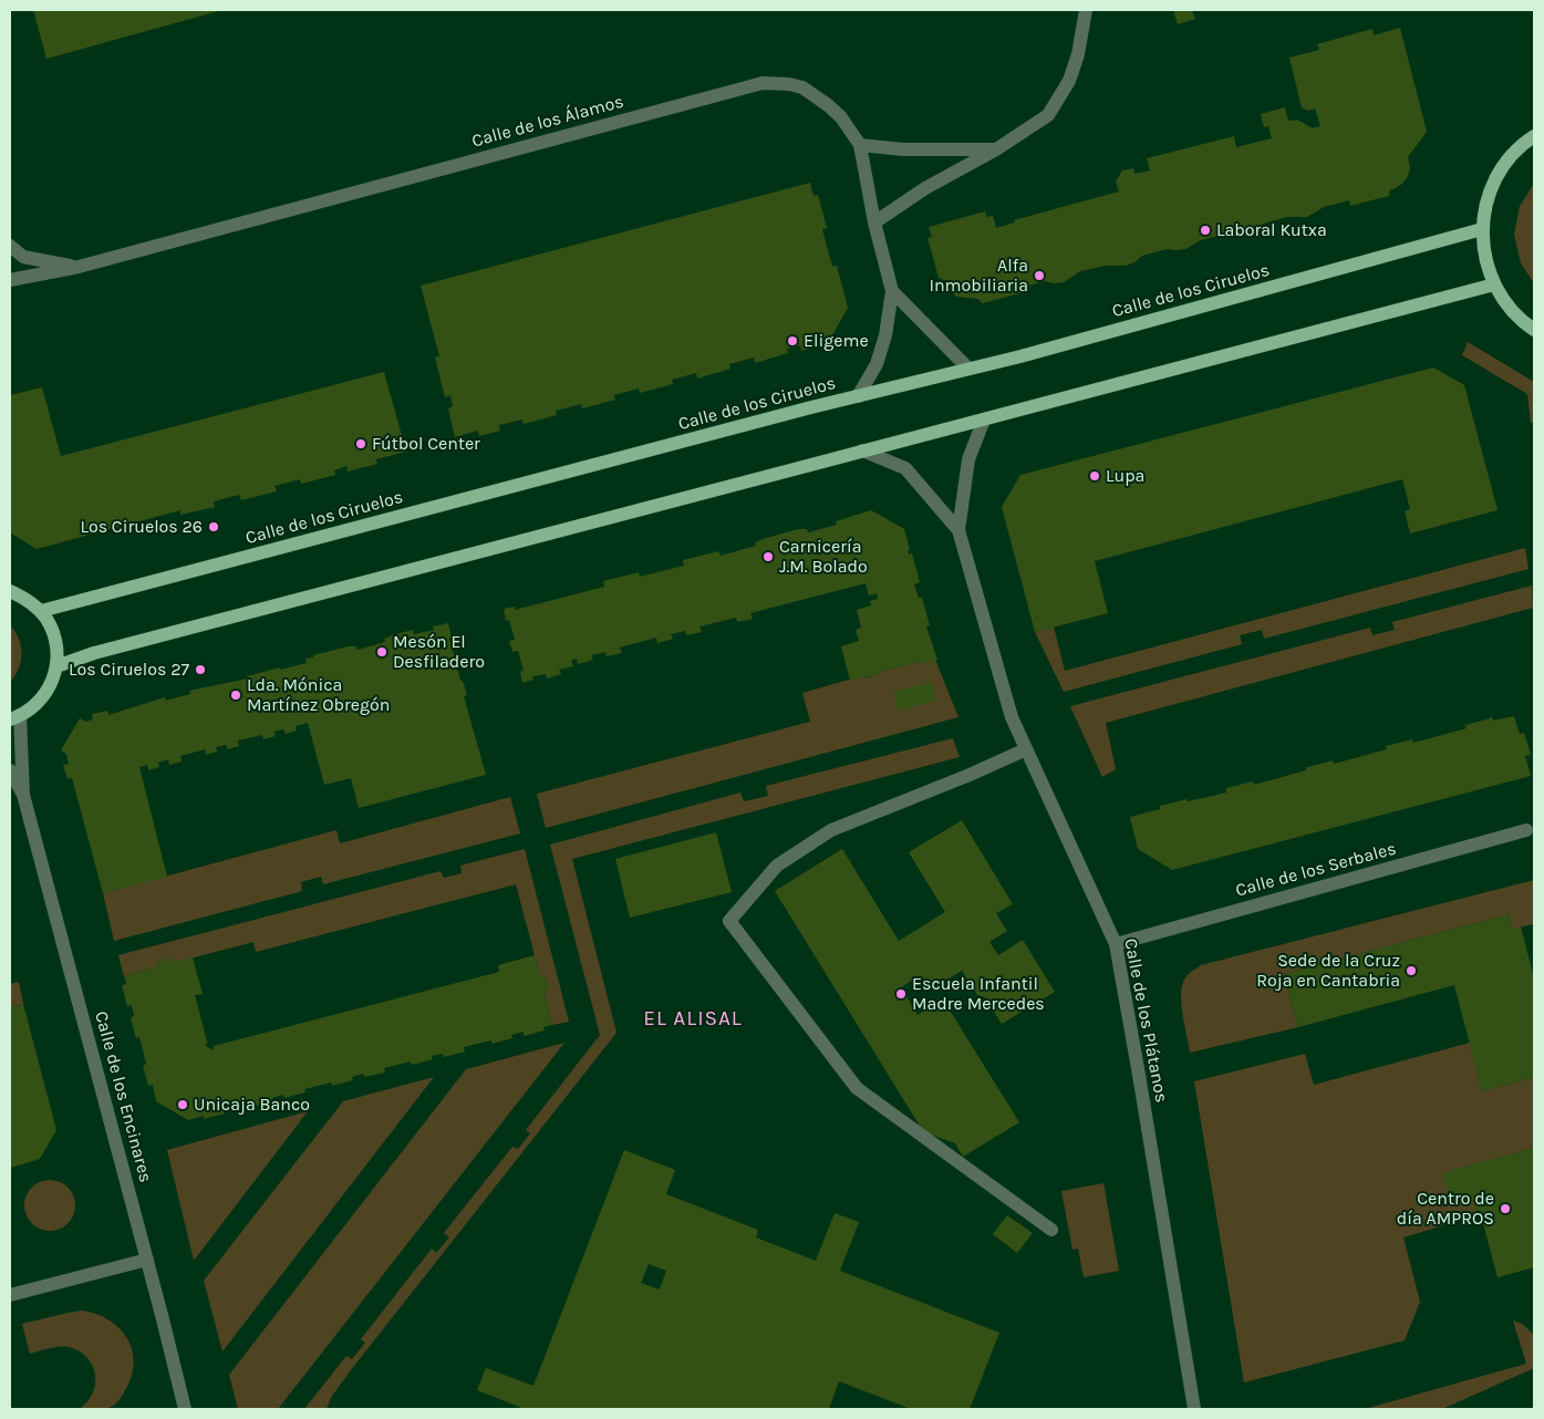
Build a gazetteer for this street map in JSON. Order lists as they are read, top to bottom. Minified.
{"streets":{"main road":["Calle de los Ciruelos"],"street":["Calle de los Álamos","Calle de los Serbales","Calle de los Plátanos","Calle de los Encinares"]},"crossings":[["Calle de los Álamos","Calle de los Ciruelos"],["Calle de los Serbales","Calle de los Plátanos"]],"districts":["EL ALISAL"],"places":["Laboral Kutxa","Alfa Inmobiliaria","Eligeme","Fútbol Center","Lupa","Los Ciruelos 26","Carnicería J.M. Bolado","Mesón El Desfiladero","Los Ciruelos 27","Lda. Mónica Martínez Obregón","Sede de la Cruz Roja en Cantabria","Escuela Infantil Madre Mercedes","Unicaja Banco","Centro de día AMPROS"]}
